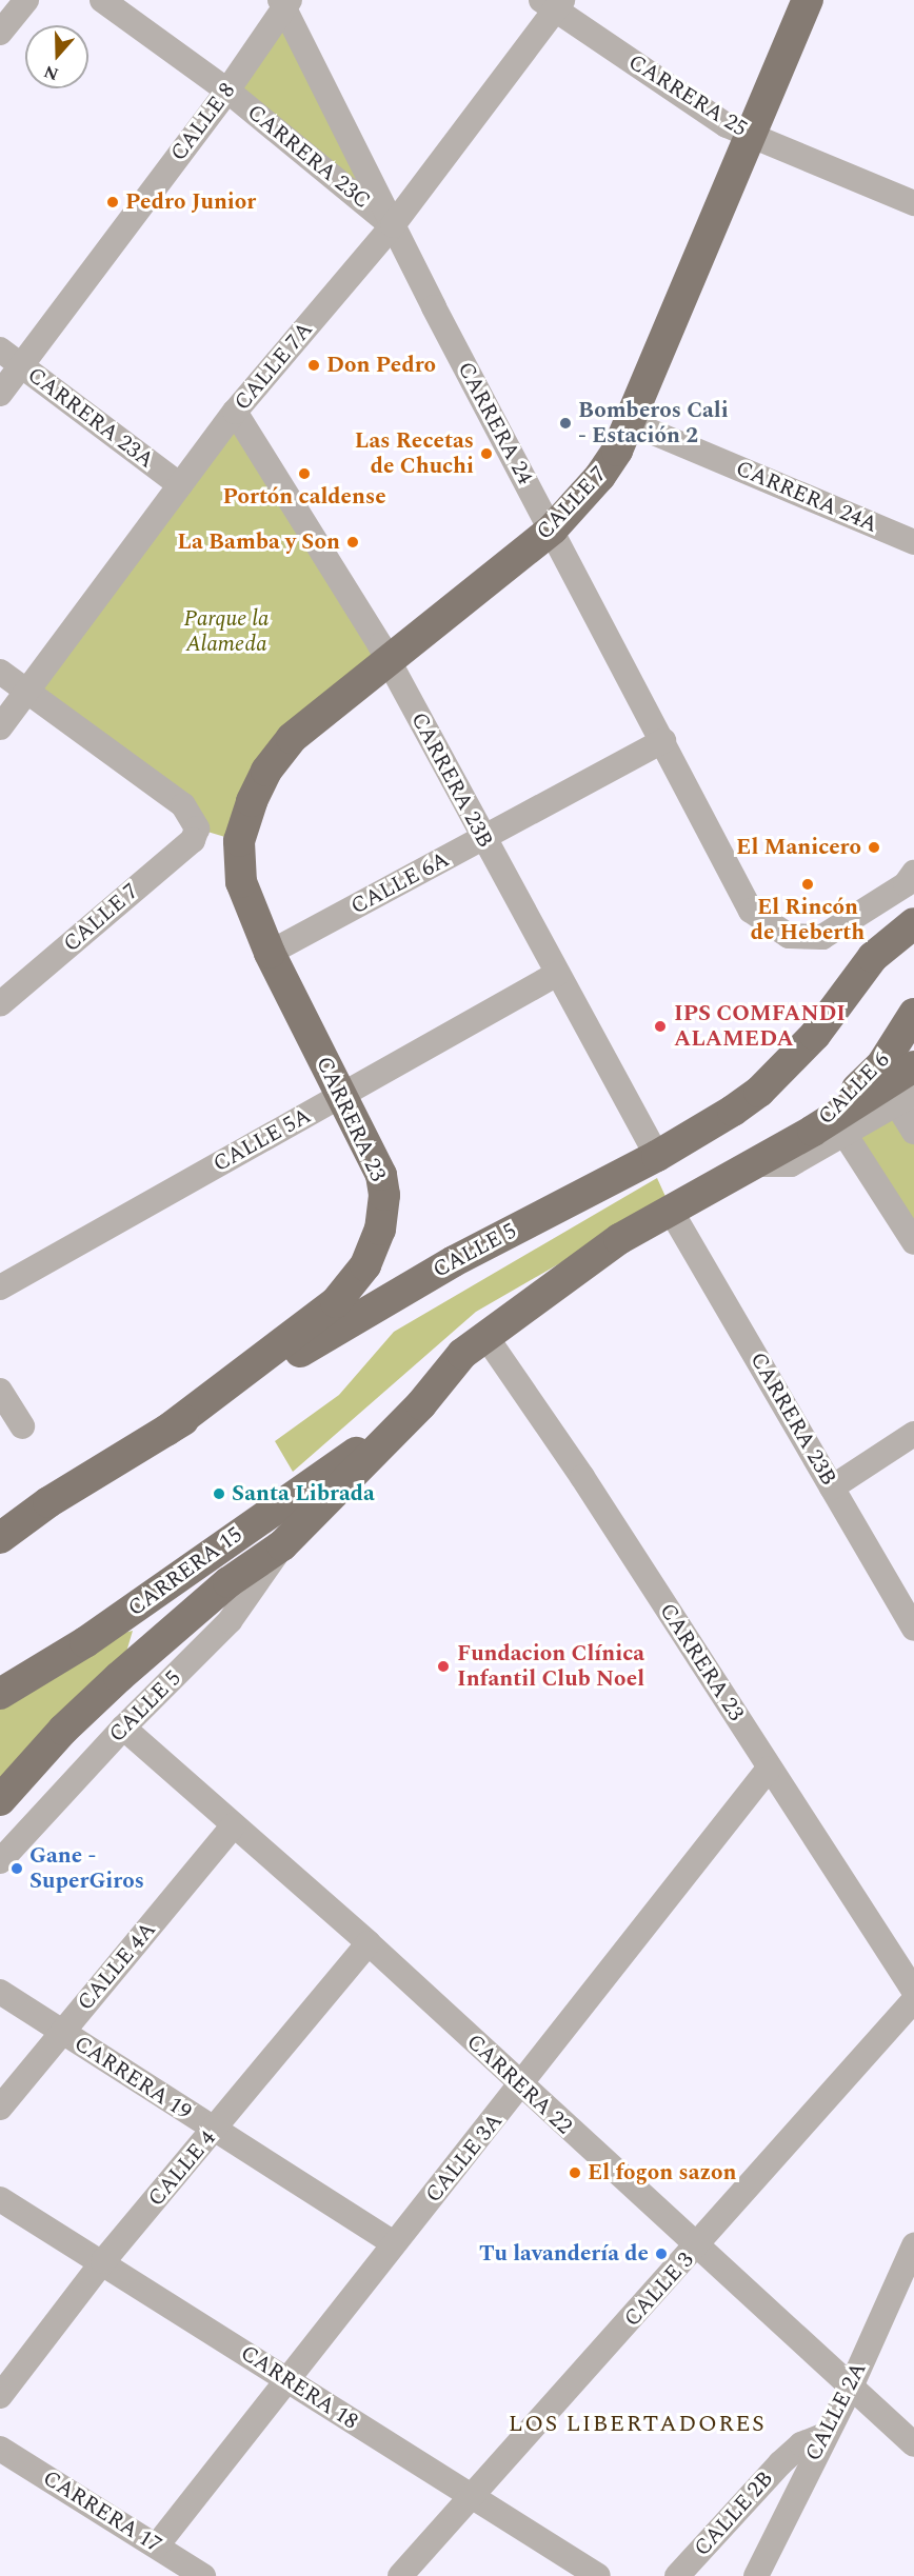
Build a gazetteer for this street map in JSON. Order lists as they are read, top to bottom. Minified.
{"streets":{"main road":["CALLE 7","CALLE 6","CARRERA 23","CALLE 5","CARRERA 15"],"street":["CARRERA 25","CALLE 8","CARRERA 23C","CALLE 7A","CARRERA 23A","CARRERA 24","CARRERA 24A","CARRERA 23B","CALLE 6A","CALLE 5A","CALLE 4A","CARRERA 19","CARRERA 22","CALLE 3A","CALLE 4","CALLE 3","CARRERA 18","CALLE 2A","CARRERA 17","CALLE 2B"]},"crossings":[["CARRERA 25","CALLE 7A"],["CARRERA 25","CALLE 7"],["CALLE 8","CARRERA 23C"],["CALLE 8","CARRERA 23A"],["CALLE 8","CARRERA 24"],["CARRERA 23C","CALLE 7A"],["CARRERA 23C","CARRERA 24"],["CALLE 7A","CARRERA 23A"],["CALLE 7A","CARRERA 24"],["CALLE 7A","CALLE 7"],["CALLE 7A","CARRERA 23B"],["CARRERA 24","CALLE 7"],["CARRERA 24","CALLE 6A"],["CARRERA 24A","CALLE 7"],["CALLE 7","CARRERA 23B"],["CALLE 7","CARRERA 23"],["CARRERA 23B","CALLE 6A"],["CARRERA 23B","CALLE 5A"],["CARRERA 23B","CALLE 5"],["CALLE 6A","CARRERA 23"],["CALLE 6","CALLE 5"],["CARRERA 23","CALLE 5A"],["CARRERA 23","CALLE 5"],["CARRERA 23","CALLE 3A"],["CALLE 5","CARRERA 15"],["CALLE 5","CARRERA 22"],["CALLE 4A","CARRERA 19"],["CALLE 4A","CARRERA 22"],["CARRERA 19","CALLE 3A"],["CARRERA 19","CALLE 4"],["CARRERA 22","CALLE 3A"],["CARRERA 22","CALLE 4"],["CARRERA 22","CALLE 3"],["CARRERA 22","CALLE 2A"],["CALLE 3A","CARRERA 18"],["CALLE 3A","CARRERA 17"],["CALLE 4","CARRERA 18"],["CALLE 3","CARRERA 18"],["CALLE 2A","CALLE 2B"]],"districts":["LOS LIBERTADORES"],"parks":["Parque la Alameda"],"places":["Pedro Junior","Don Pedro","Bomberos Cali - Estación 2","Las Recetas de Chuchi","Portón caldense","La Bamba y Son","El Manicero","El Rincón de Heberth","IPS COMFANDI ALAMEDA","Santa Librada","Fundacion Clínica Infantil Club Noel","Gane - SuperGiros","El fogon sazon","Tu lavandería de"],"north":"bottom"}
